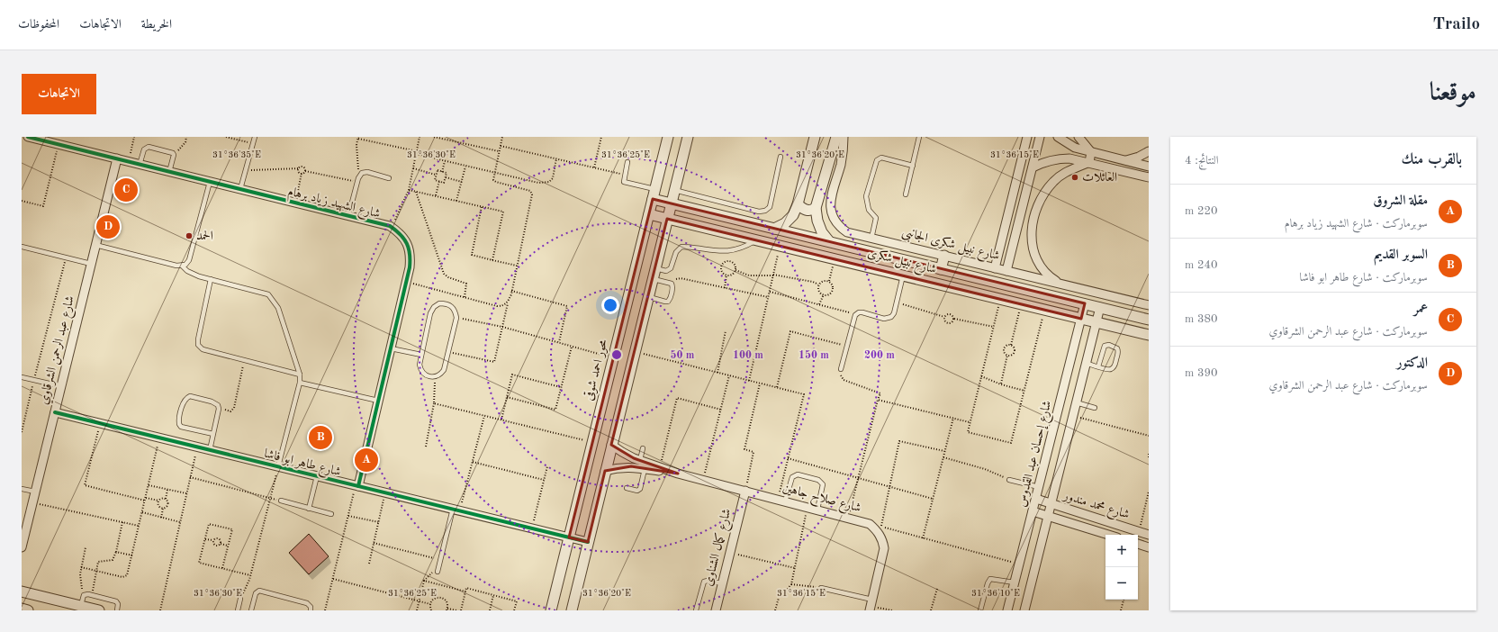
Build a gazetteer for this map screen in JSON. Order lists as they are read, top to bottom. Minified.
{"streets":{"street":["شارع الشهيد زياد برهام","شارع نبيل شكرى الجانبى","شارع نبيل شكرى","شارع عبد الرحمن الشرقاوي","محور احمد شوقى","شارع إحسان عبد القدوس","شارع طاهر ابو فاشا","شارع صلاح جاهين","شارع محمد مندور","شارع كمال الشناوى"]},"crossings":[["شارع الشهيد زياد برهام","شارع عبد الرحمن الشرقاوي"],["شارع الشهيد زياد برهام","شارع طاهر ابو فاشا"],["شارع نبيل شكرى","محور احمد شوقى"],["شارع نبيل شكرى","شارع إحسان عبد القدوس"],["شارع عبد الرحمن الشرقاوي","شارع طاهر ابو فاشا"],["محور احمد شوقى","شارع طاهر ابو فاشا"],["شارع إحسان عبد القدوس","شارع محمد مندور"],["شارع صلاح جاهين","شارع كمال الشناوى"]],"places":["العائلات","الحمد"],"page":{"header":"Trailo","nav":["الخريطة","الاتجاهات","المحفوظات"],"title":"موقعنا","buttons":"الاتجاهات","heading":["بالقرب منك","النتائج: 4"],"pins":["C","D","B","A"],"list":[{"mark":"A","name":"مقلة الشروق","note":"سوبرماركت · شارع الشهيد زياد برهام","value":"220 m"},{"mark":"B","name":"السوبر القديم","note":"سوبرماركت · شارع طاهر ابو فاشا","value":"240 m"},{"mark":"C","name":"عمر","note":"سوبرماركت · شارع عبد الرحمن الشرقاوي","value":"380 m"},{"mark":"D","name":"الدكتور","note":"سوبرماركت · شارع عبد الرحمن الشرقاوي","value":"390 m"}],"map_buttons":["+","−"]},"coordinates":["31°36'30\"E","31°36'25\"E","31°36'20\"E","31°36'15\"E","31°36'35\"E","31°36'10\"E"],"rings":["50 m","100 m","150 m","200 m"]}
